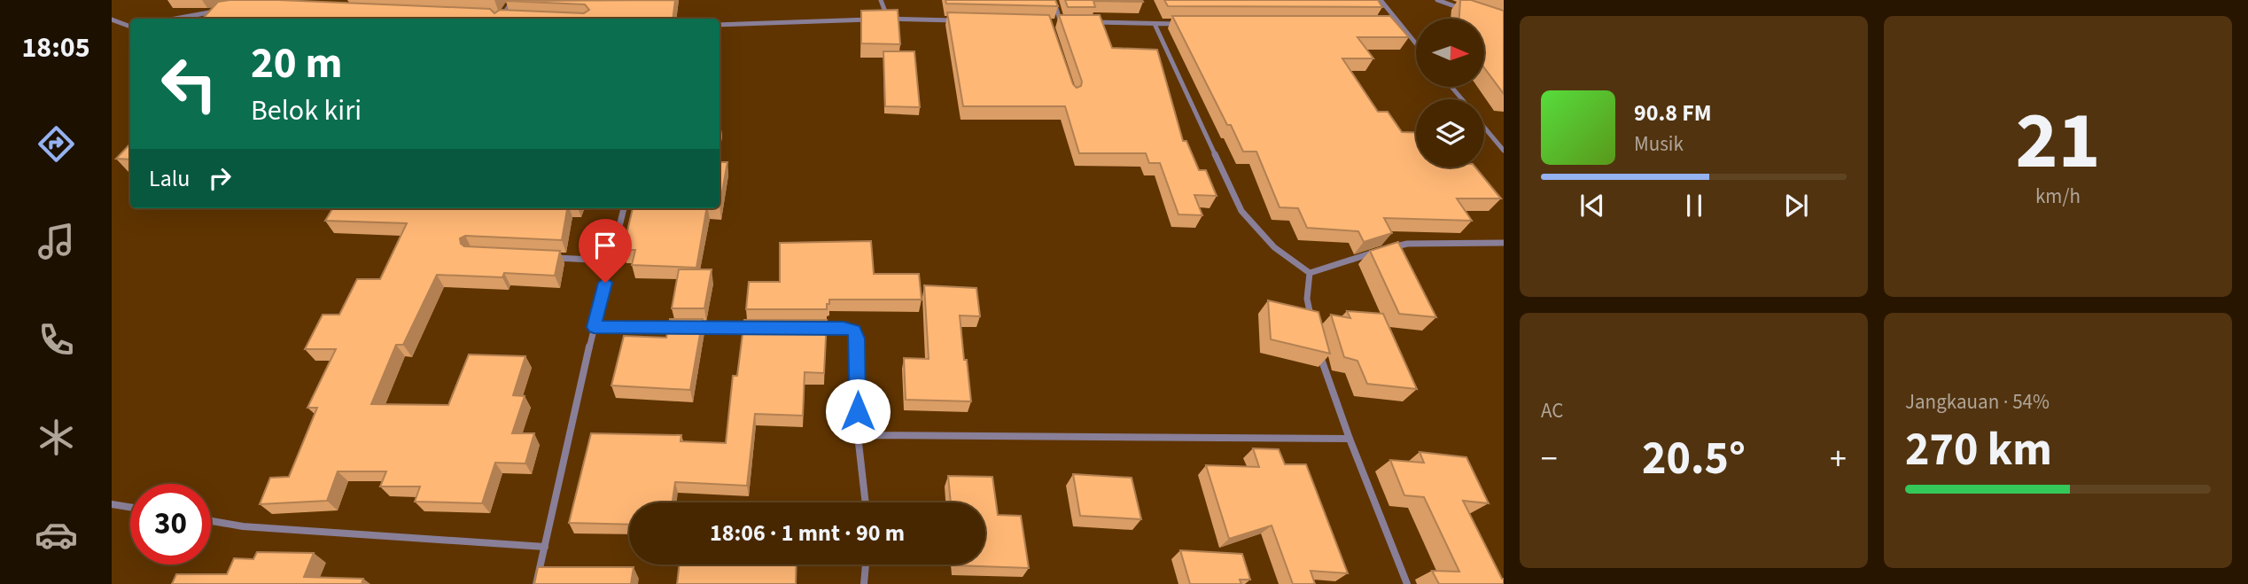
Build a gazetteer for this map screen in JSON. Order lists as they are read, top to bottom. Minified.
{"north":"right","page":{"tabs":"18:05","tile":[["21","km/h"],"AC",["Jangkauan · 54%","270 km"]],"turn":["20 m","Belok kiri"],"song":["90.8 FM","Musik"],"then":"Lalu","heat":["−","20.5°","+"],"limit":"30","trip":"18:06 · 1 mnt · 90 m"}}
